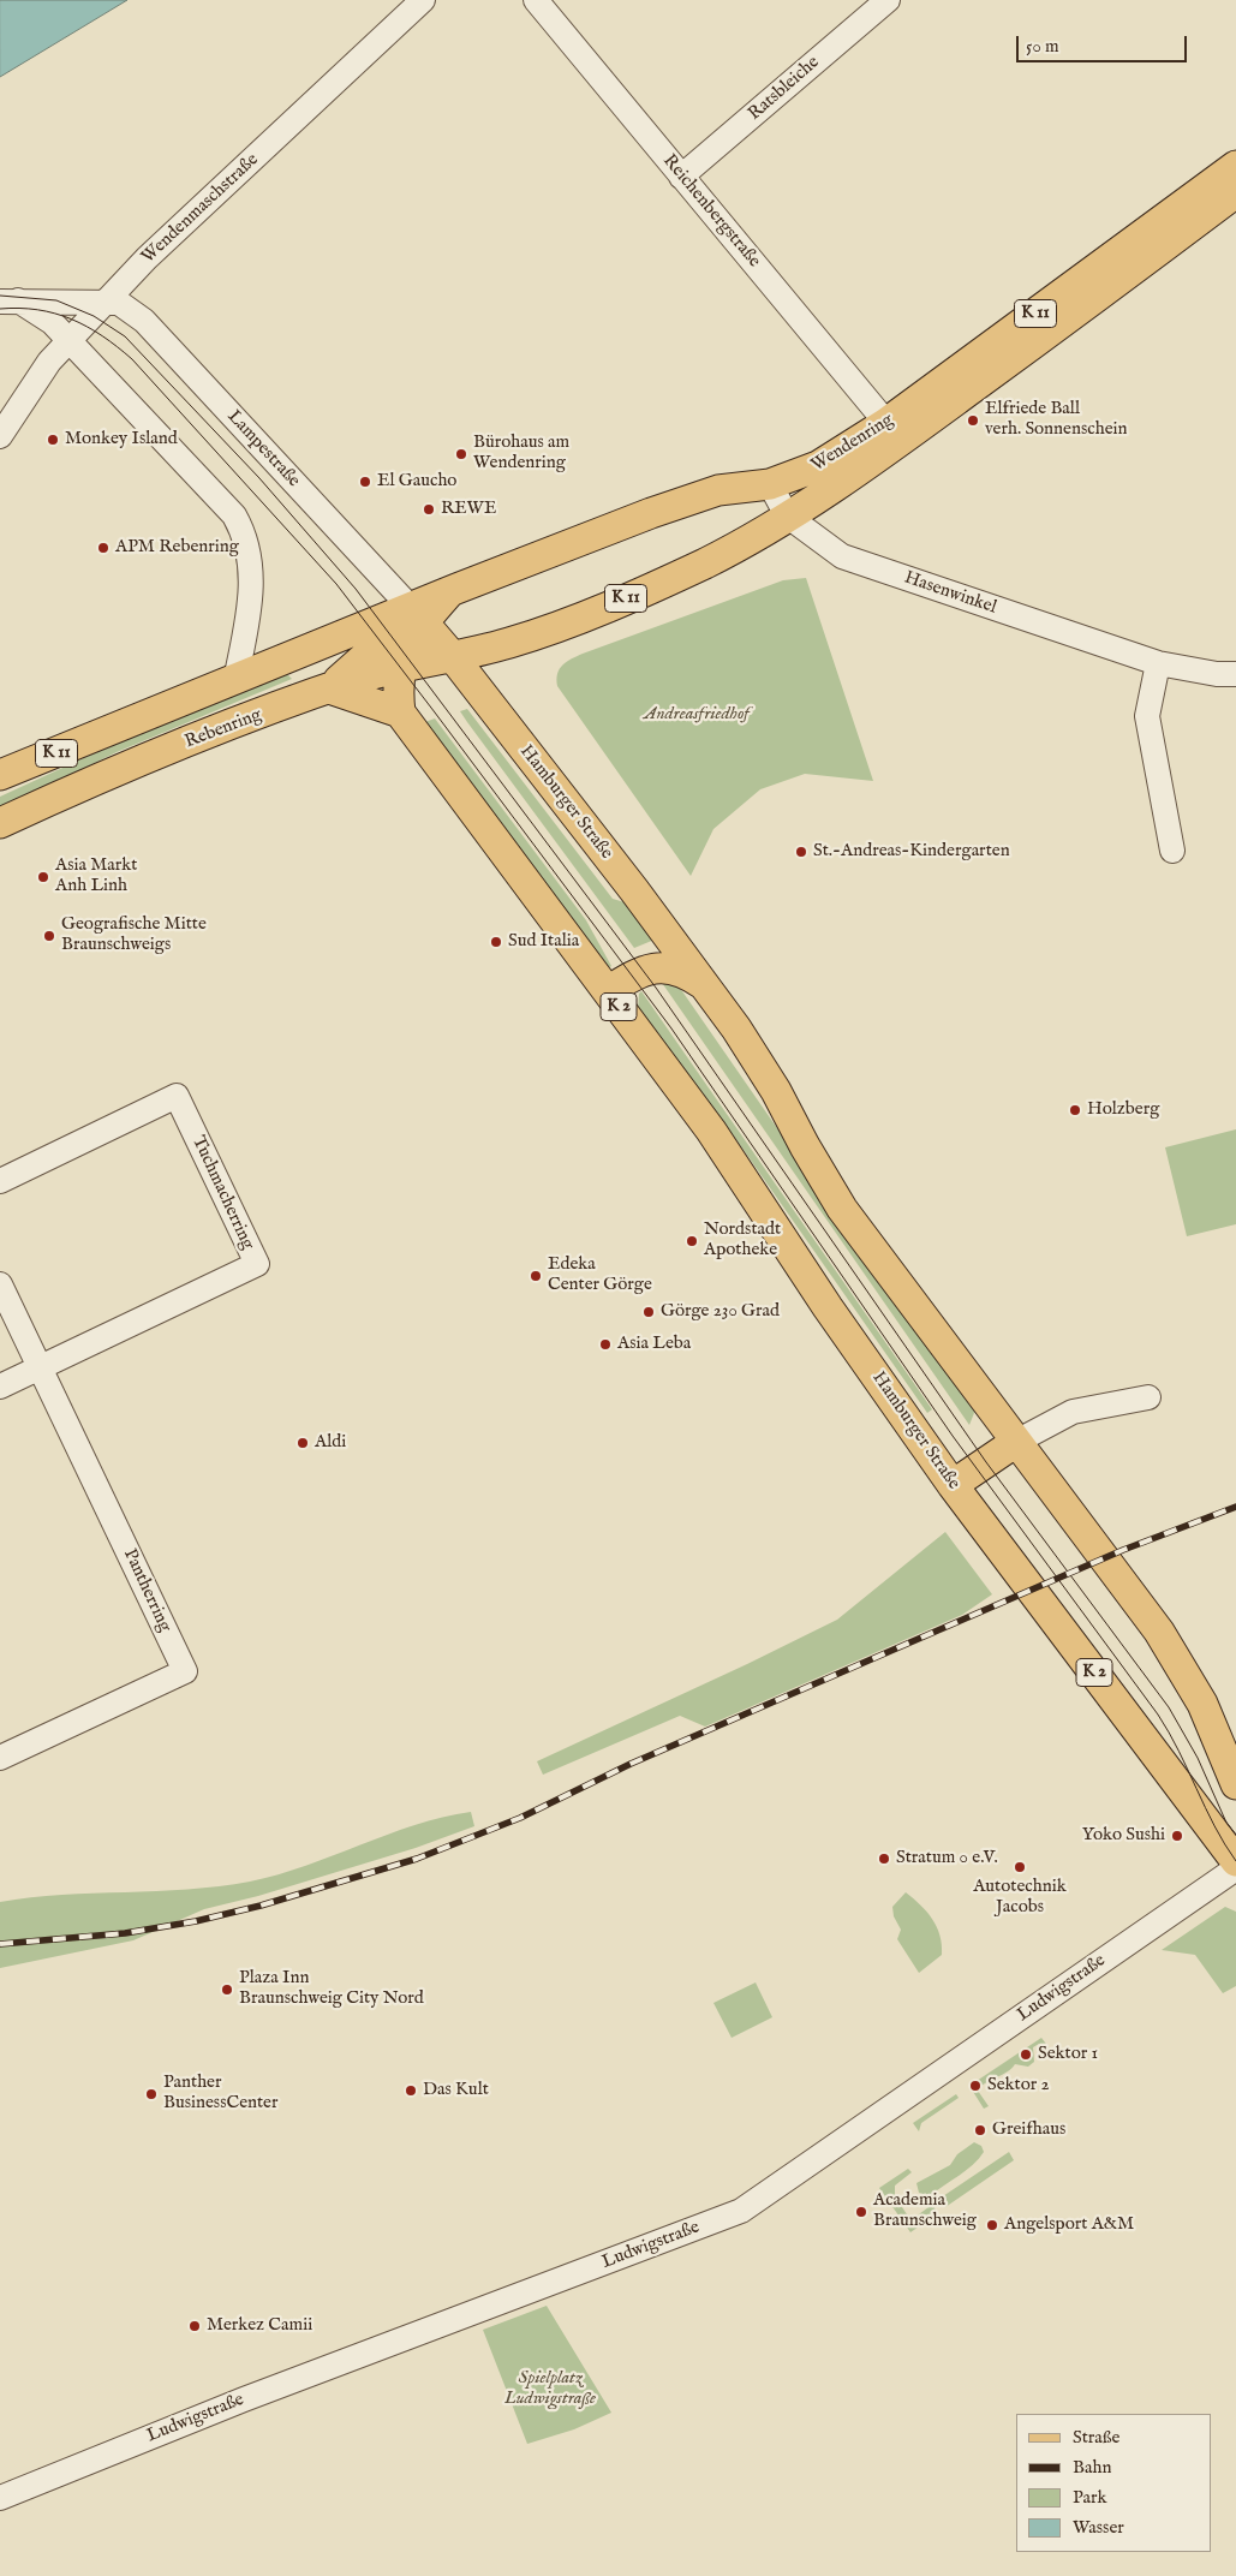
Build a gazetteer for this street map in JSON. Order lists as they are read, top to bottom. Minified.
{"streets":{"main road":["K 11","Wendenring","Rebenring","Hamburger Straße","K 2"],"street":["Ratsbleiche","Wendenmaschstraße","Reichenbergstraße","Lampestraße","Hasenwinkel","Tuchmacherring","Pantherring","Ludwigstraße"]},"crossings":[["Ratsbleiche","Reichenbergstraße"],["Wendenmaschstraße","Lampestraße"],["Reichenbergstraße","Wendenring"],["K 11","Wendenring"],["K 11","Lampestraße"],["K 11","Rebenring"],["K 11","Hamburger Straße"],["Wendenring","Lampestraße"],["Wendenring","Hasenwinkel"],["Wendenring","Rebenring"],["Wendenring","Hamburger Straße"],["Lampestraße","Hamburger Straße"],["Rebenring","Hamburger Straße"],["Tuchmacherring","Pantherring"]],"parks":["Andreasfriedhof","Spielplatz Ludwigstraße"],"places":["Elfriede Ball verh. Sonnenschein","Monkey Island","Bürohaus am Wendenring","El Gaucho","REWE","APM Rebenring","St.-Andreas-Kindergarten","Asia Markt Anh Linh","Geografische Mitte Braunschweigs","Sud Italia","Holzberg","Nordstadt Apotheke","Edeka Center Görge","Görge 230 Grad","Asia Leba","Aldi","Yoko Sushi","Stratum 0 e.V.","Autotechnik Jacobs","Plaza Inn Braunschweig City Nord","Sektor 1","Sektor 2","Das Kult","Panther BusinessCenter","Greifhaus","Academia Braunschweig","Angelsport A&M","Merkez Camii"],"legend":["Straße","Bahn","Park","Wasser"],"scale_bar":"50 m"}
